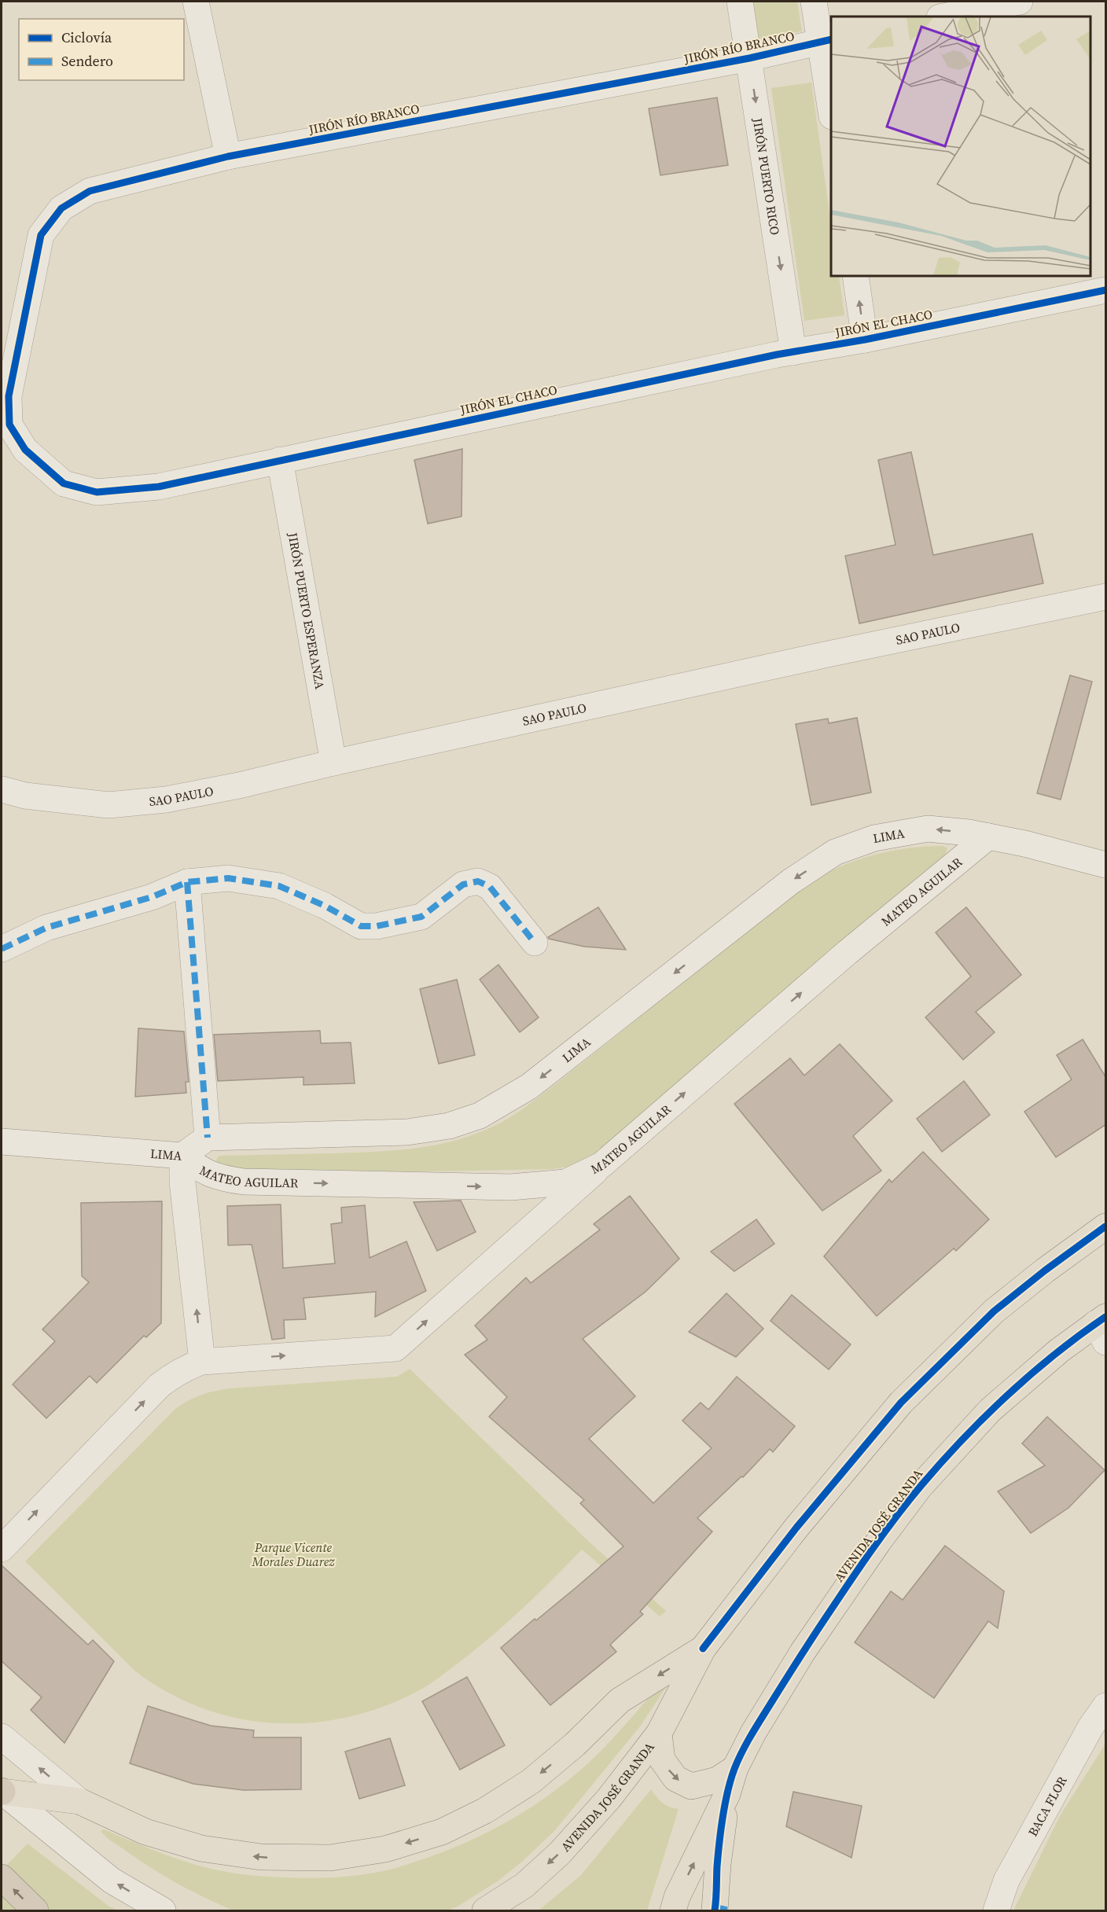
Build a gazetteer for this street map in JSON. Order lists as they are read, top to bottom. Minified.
{"streets":{"main road":["AVENIDA JOSÉ GRANDA"],"street":["JIRÓN RÍO BRANCO","JIRÓN PUERTO RICO","JIRÓN EL CHACO","JIRÓN PUERTO ESPERANZA","SAO PAULO","LIMA","MATEO AGUILAR","BACA FLOR"]},"crossings":[["JIRÓN RÍO BRANCO","JIRÓN PUERTO RICO"],["JIRÓN RÍO BRANCO","JIRÓN EL CHACO"],["JIRÓN PUERTO RICO","JIRÓN EL CHACO"],["JIRÓN EL CHACO","JIRÓN PUERTO ESPERANZA"],["JIRÓN PUERTO ESPERANZA","SAO PAULO"],["LIMA","MATEO AGUILAR"]],"parks":["Parque Vicente Morales Duarez"],"legend":["Ciclovía","Sendero"]}
